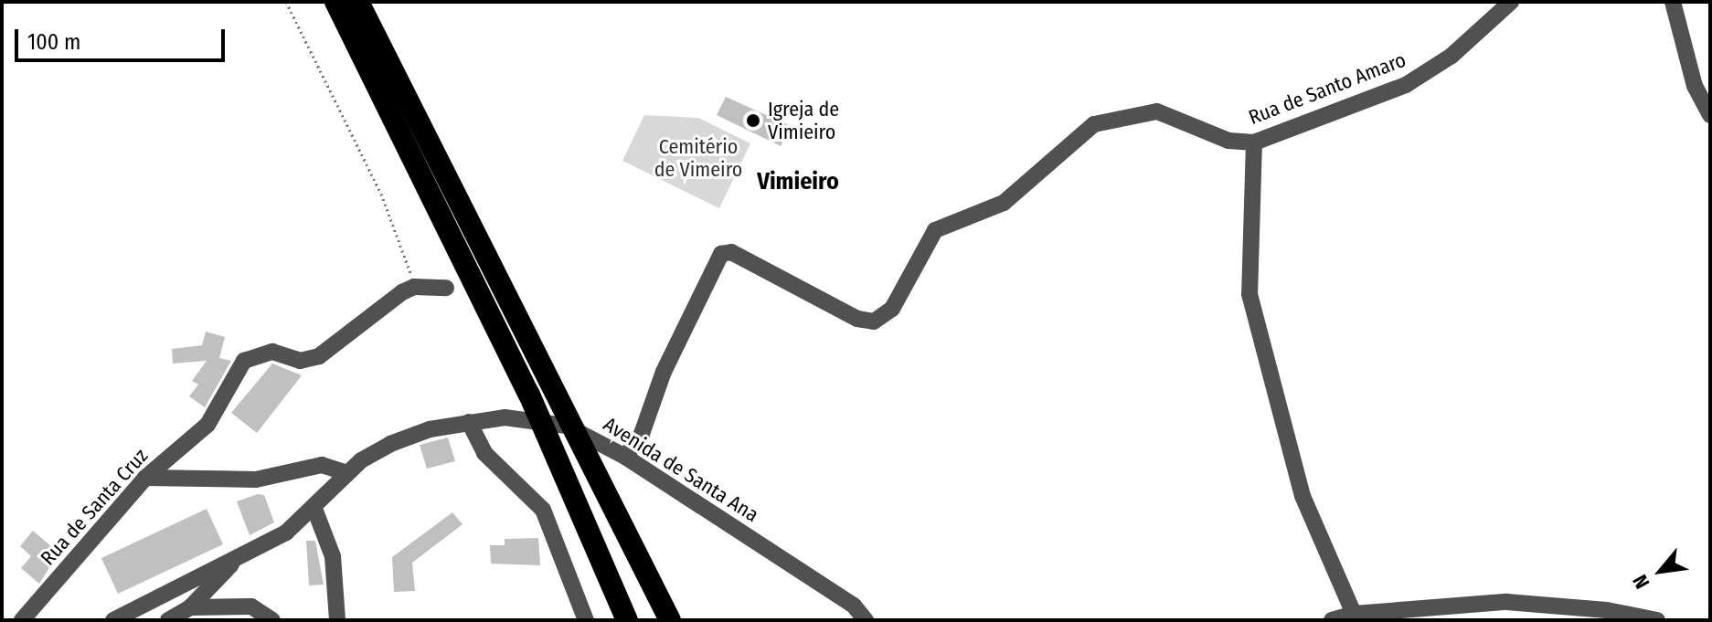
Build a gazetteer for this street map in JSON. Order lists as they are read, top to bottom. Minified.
{"streets":{"street":["Rua de Santo Amaro","Avenida de Santa Ana","Rua de Santa Cruz"]},"crossings":[["Rua de Santo Amaro","Avenida de Santa Ana"]],"districts":["Vimieiro"],"parks":["Cemitério de Vimeiro"],"places":["Igreja de Vimieiro"],"scale_bar":"100 m","north":"bottom left"}
